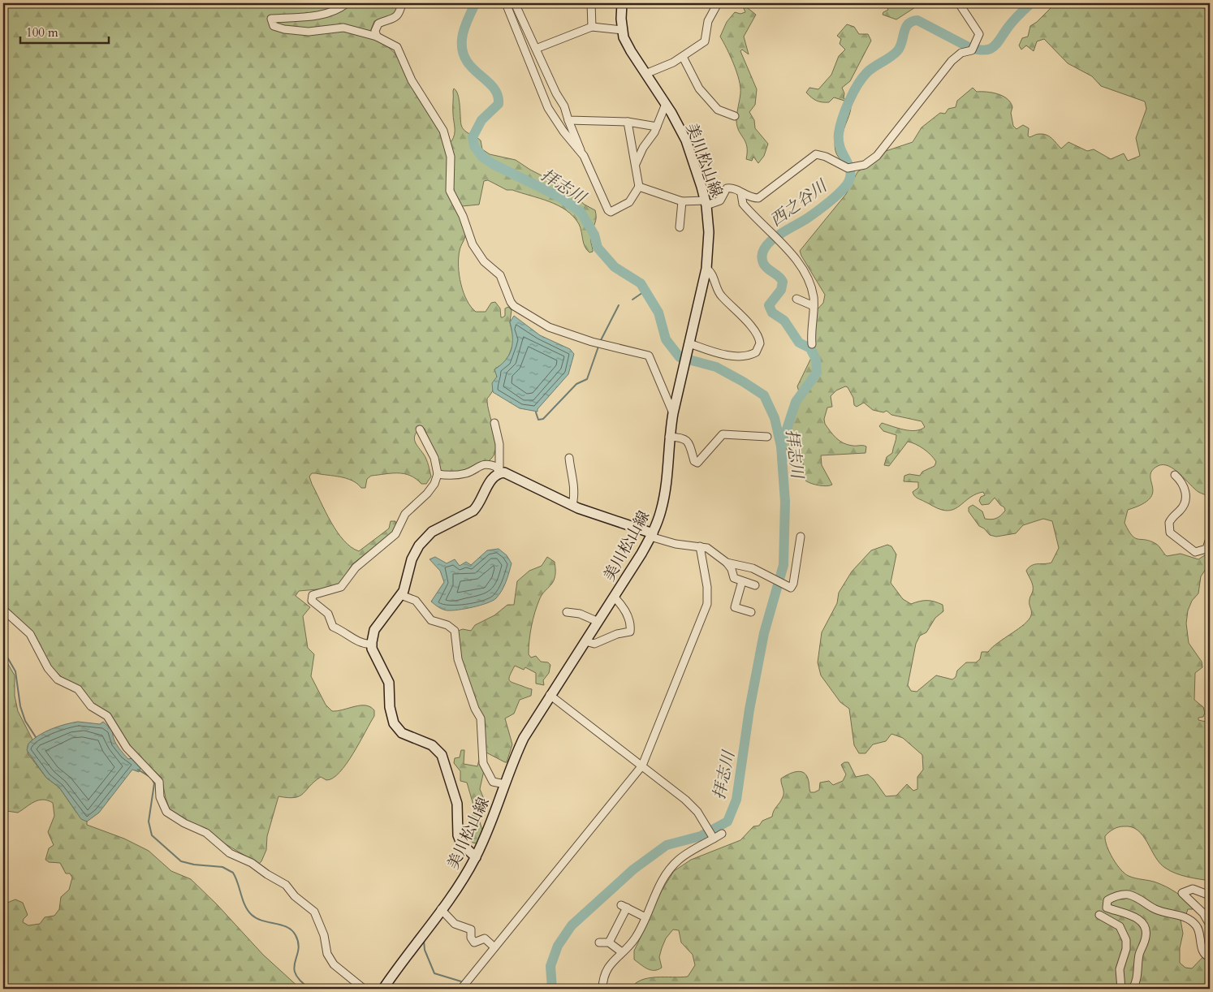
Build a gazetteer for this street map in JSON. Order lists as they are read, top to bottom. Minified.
{"streets":{"main road":["美川松山線"]},"water":["拝志川","西之谷川"],"scale_bar":"100 m"}
